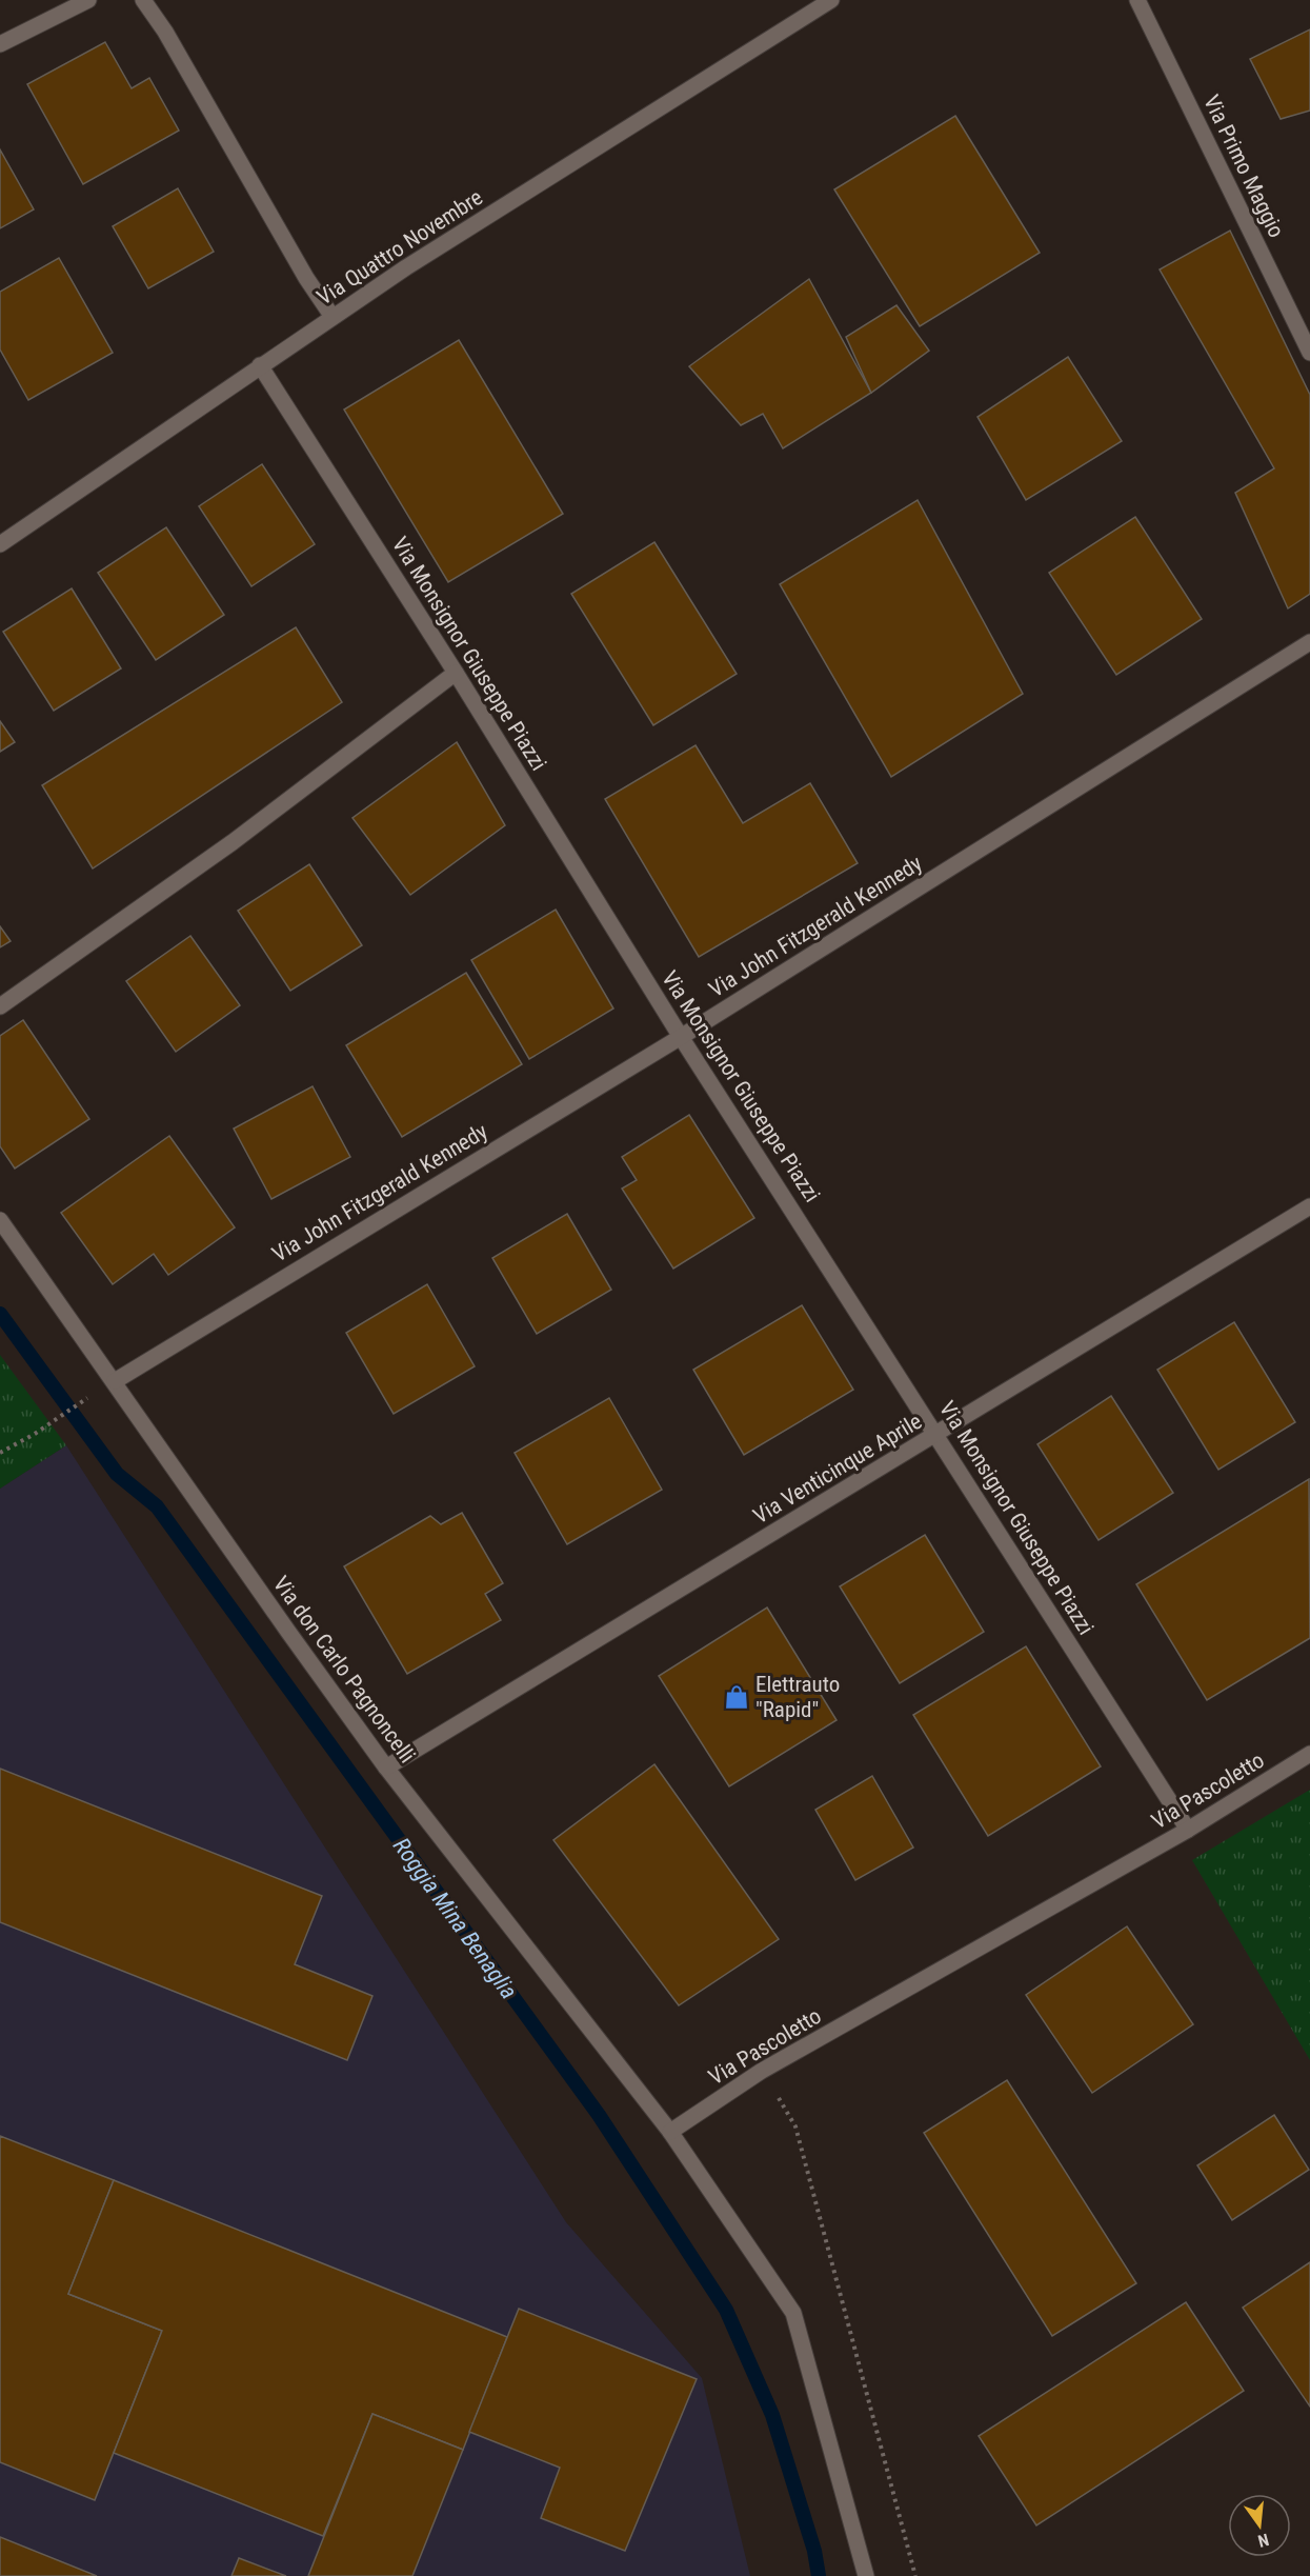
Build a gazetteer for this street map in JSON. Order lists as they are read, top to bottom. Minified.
{"streets":{"street":["Via Primo Maggio","Via Quattro Novembre","Via Monsignor Giuseppe Piazzi","Via John Fitzgerald Kennedy","Via Venticinque Aprile","Via don Carlo Pagnoncelli","Via Pascoletto"]},"crossings":[["Via Quattro Novembre","Via Monsignor Giuseppe Piazzi"],["Via Monsignor Giuseppe Piazzi","Via John Fitzgerald Kennedy"],["Via Monsignor Giuseppe Piazzi","Via Venticinque Aprile"],["Via Monsignor Giuseppe Piazzi","Via Pascoletto"],["Via John Fitzgerald Kennedy","Via don Carlo Pagnoncelli"],["Via Venticinque Aprile","Via don Carlo Pagnoncelli"],["Via don Carlo Pagnoncelli","Via Pascoletto"]],"water":["Roggia Mina Benaglia"],"places":{"shop":["Elettrauto \"Rapid\""]},"north":"bottom"}
